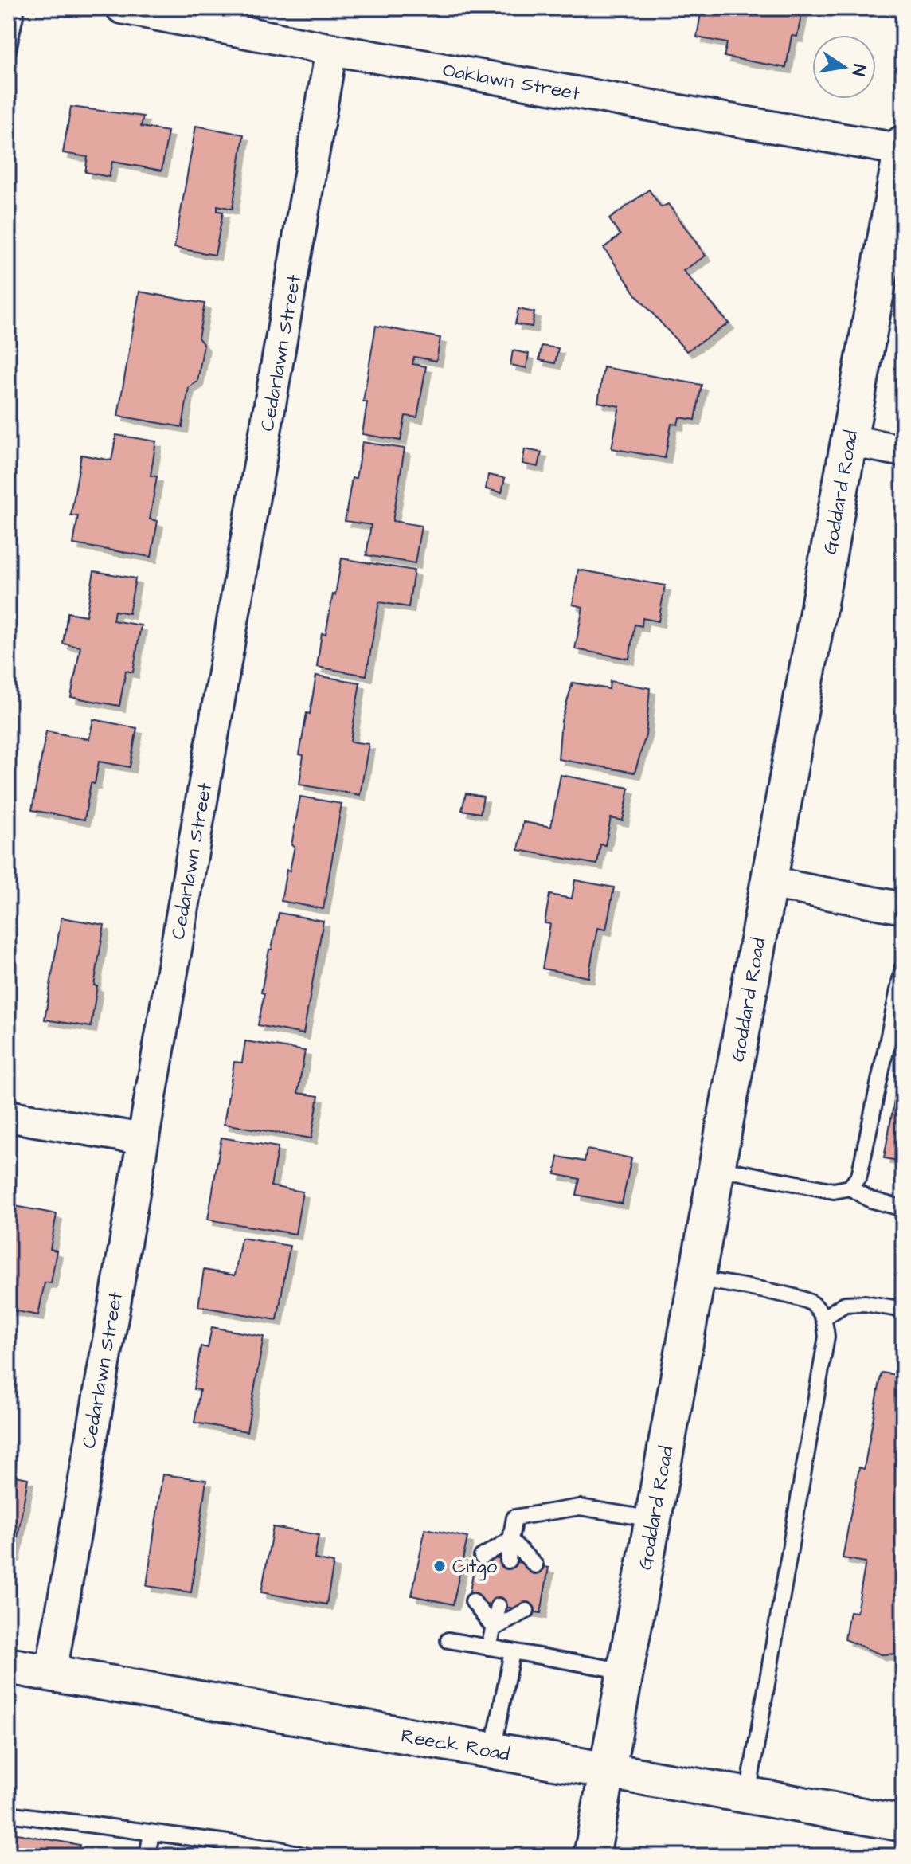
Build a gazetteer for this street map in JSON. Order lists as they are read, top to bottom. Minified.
{"streets":{"main road":["Goddard Road","Reeck Road"],"street":["Oaklawn Street","Cedarlawn Street"]},"crossings":[["Oaklawn Street","Cedarlawn Street"],["Oaklawn Street","Goddard Road"],["Cedarlawn Street","Reeck Road"],["Goddard Road","Reeck Road"]],"places":["Citgo"],"north":"right"}
